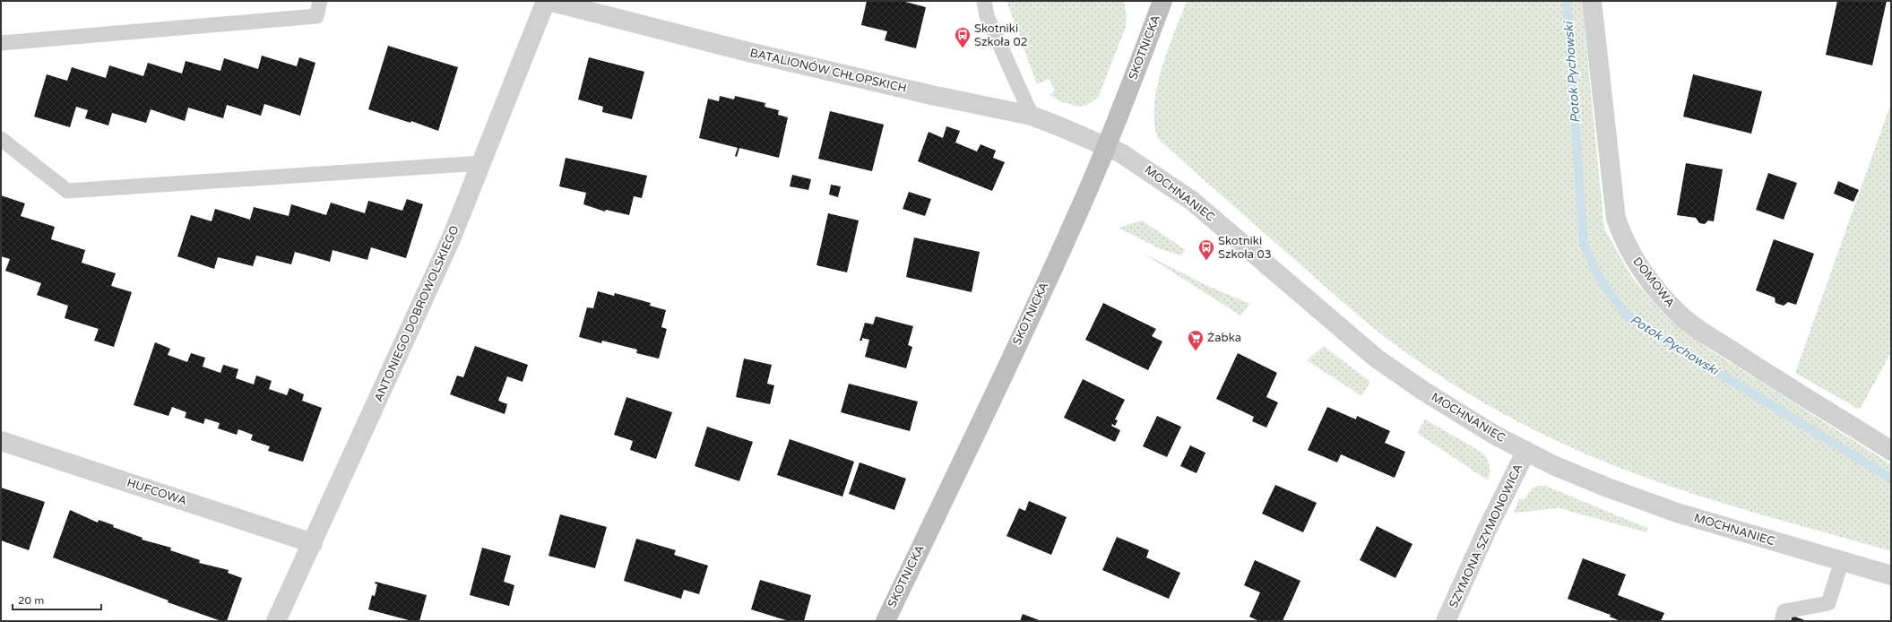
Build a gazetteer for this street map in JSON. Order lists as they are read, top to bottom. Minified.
{"streets":{"street":["SKOTNICKA","BATALIONÓW CHŁOPSKICH","MOCHNANIEC","DOMOWA","ANTONIEGO DOBROWOLSKIEGO","HUFCOWA","SZYMONA SZYMONOWICA"]},"crossings":[["SKOTNICKA","BATALIONÓW CHŁOPSKICH"],["SKOTNICKA","MOCHNANIEC"],["BATALIONÓW CHŁOPSKICH","MOCHNANIEC"],["BATALIONÓW CHŁOPSKICH","ANTONIEGO DOBROWOLSKIEGO"],["MOCHNANIEC","SZYMONA SZYMONOWICA"],["ANTONIEGO DOBROWOLSKIEGO","HUFCOWA"]],"water":["Potok Pychowski"],"places":{"bus stop":["Skotniki Szkoła 02","Skotniki Szkoła 03"],"supermarket":["Żabka"]},"scale_bar":"20 m"}
